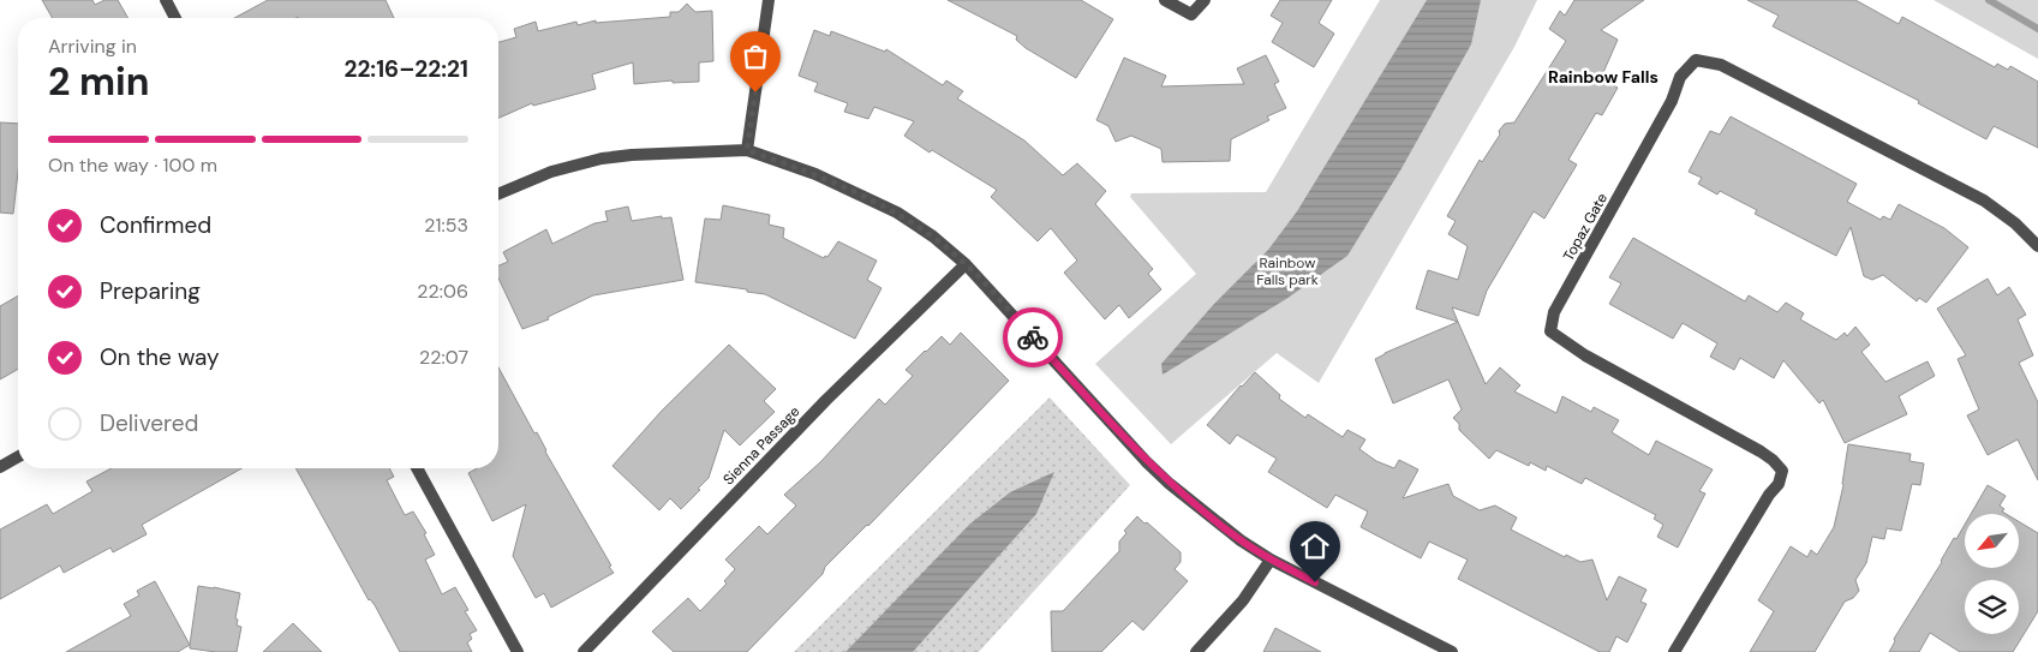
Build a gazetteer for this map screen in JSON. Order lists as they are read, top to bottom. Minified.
{"streets":{"street":["Topaz Gate","Sienna Passage"]},"districts":["Rainbow Falls"],"parks":["Rainbow Falls park"],"north":"bottom left","page":{"heading":["2 min","Arriving in","22:16–22:21"],"bar":"On the way · 100 m","list":[["Confirmed","21:53"],["Preparing","22:06"],["On the way","22:07"],"Delivered"]}}
